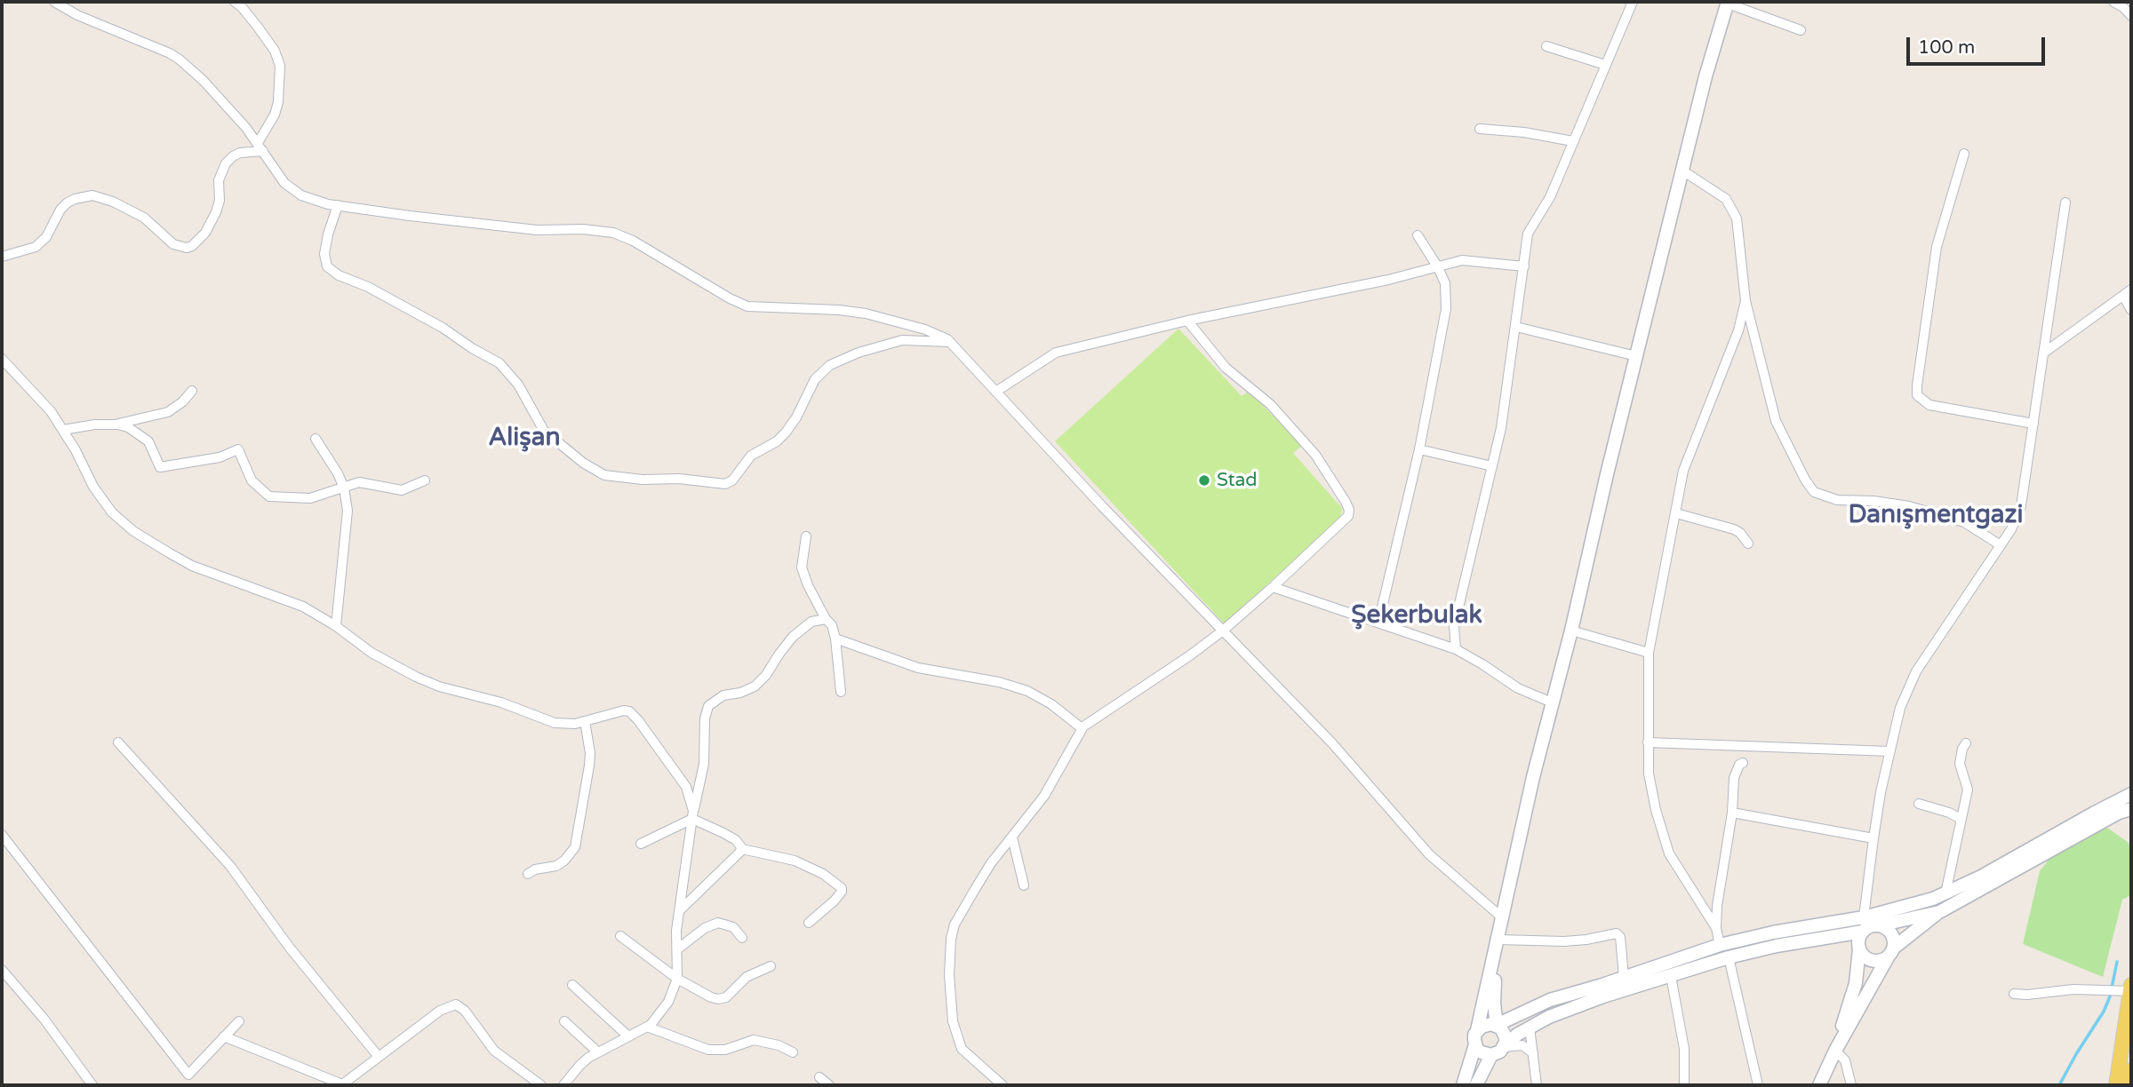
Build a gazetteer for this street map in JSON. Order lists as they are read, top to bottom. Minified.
{"districts":["Alişan","Danışmentgazi","Şekerbulak"],"places":["Stad"],"scale_bar":"100 m"}
